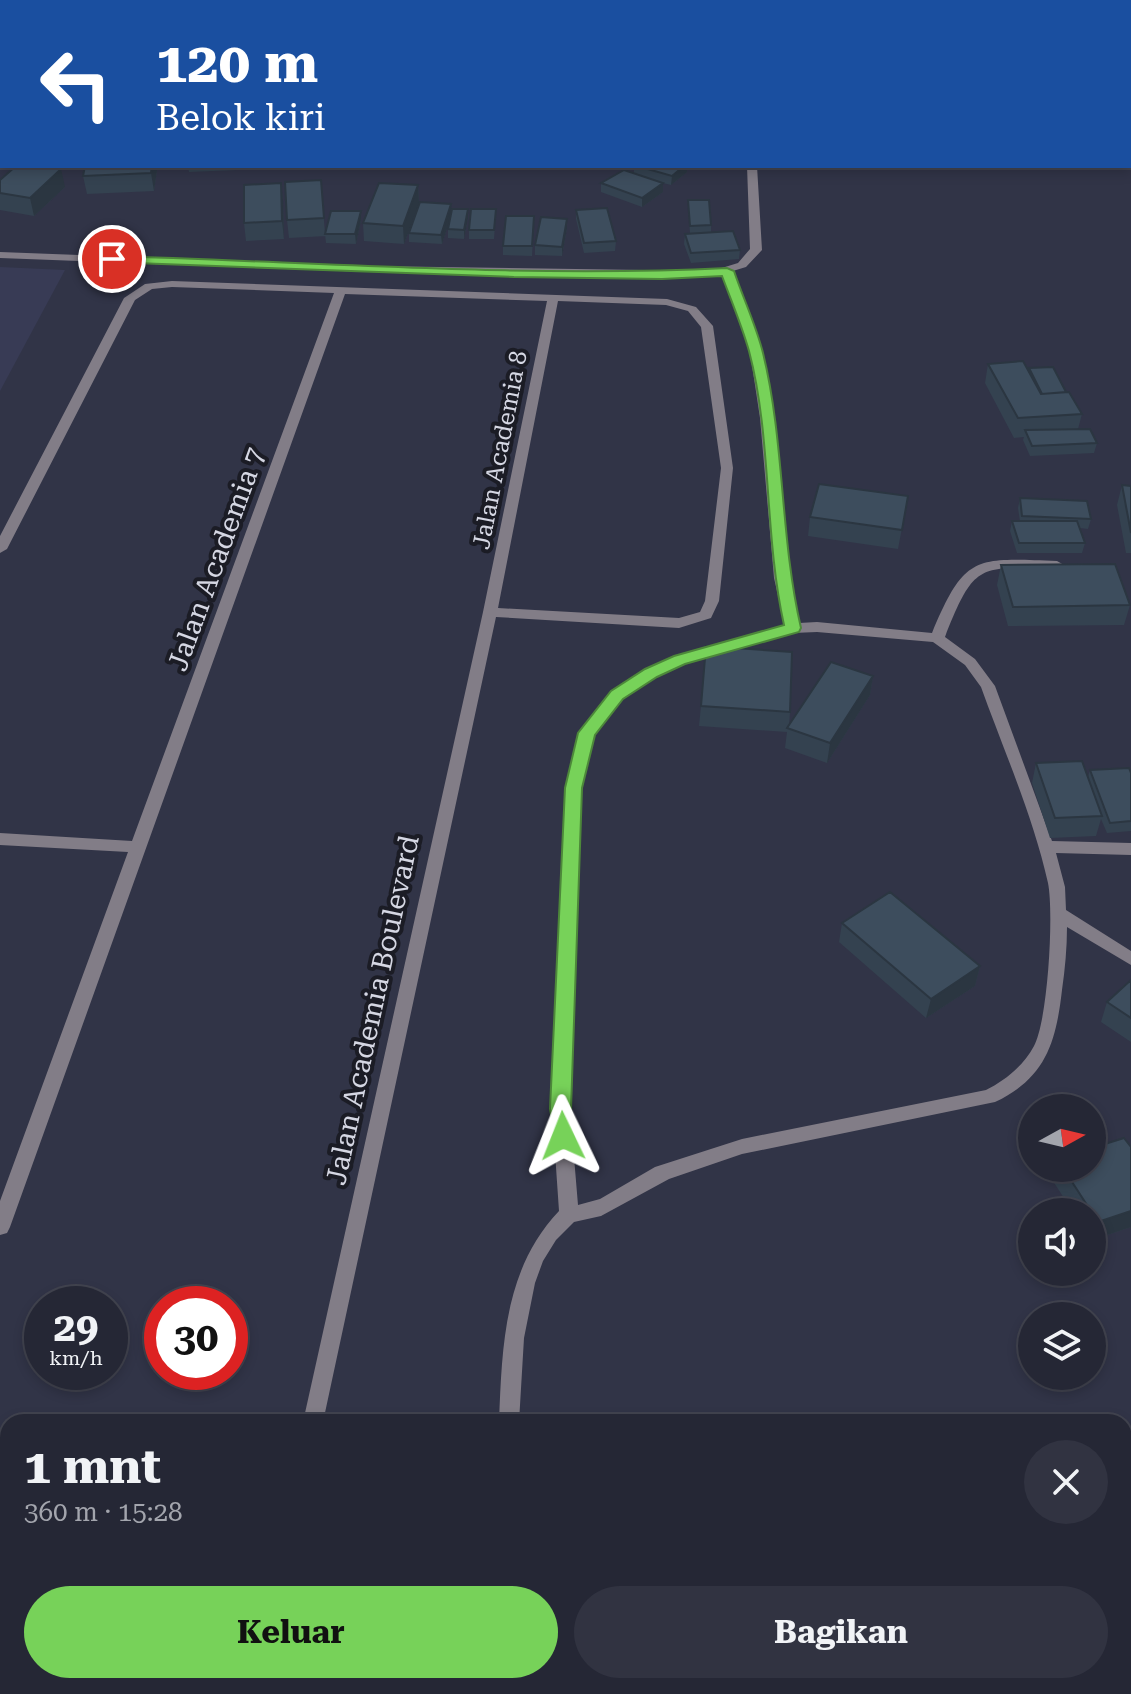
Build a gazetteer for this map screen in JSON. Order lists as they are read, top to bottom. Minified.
{"streets":{"street":["Jalan Academia 8","Jalan Academia 7","Jalan Academia Boulevard"]},"crossings":[["Jalan Academia 8","Jalan Academia Boulevard"]],"north":"right","page":{"turn":["120 m","Belok kiri"],"speed":"29 km/h","limit":"30","heading":["1 mnt","360 m · 15:28"],"buttons":["Keluar","Bagikan"]}}
